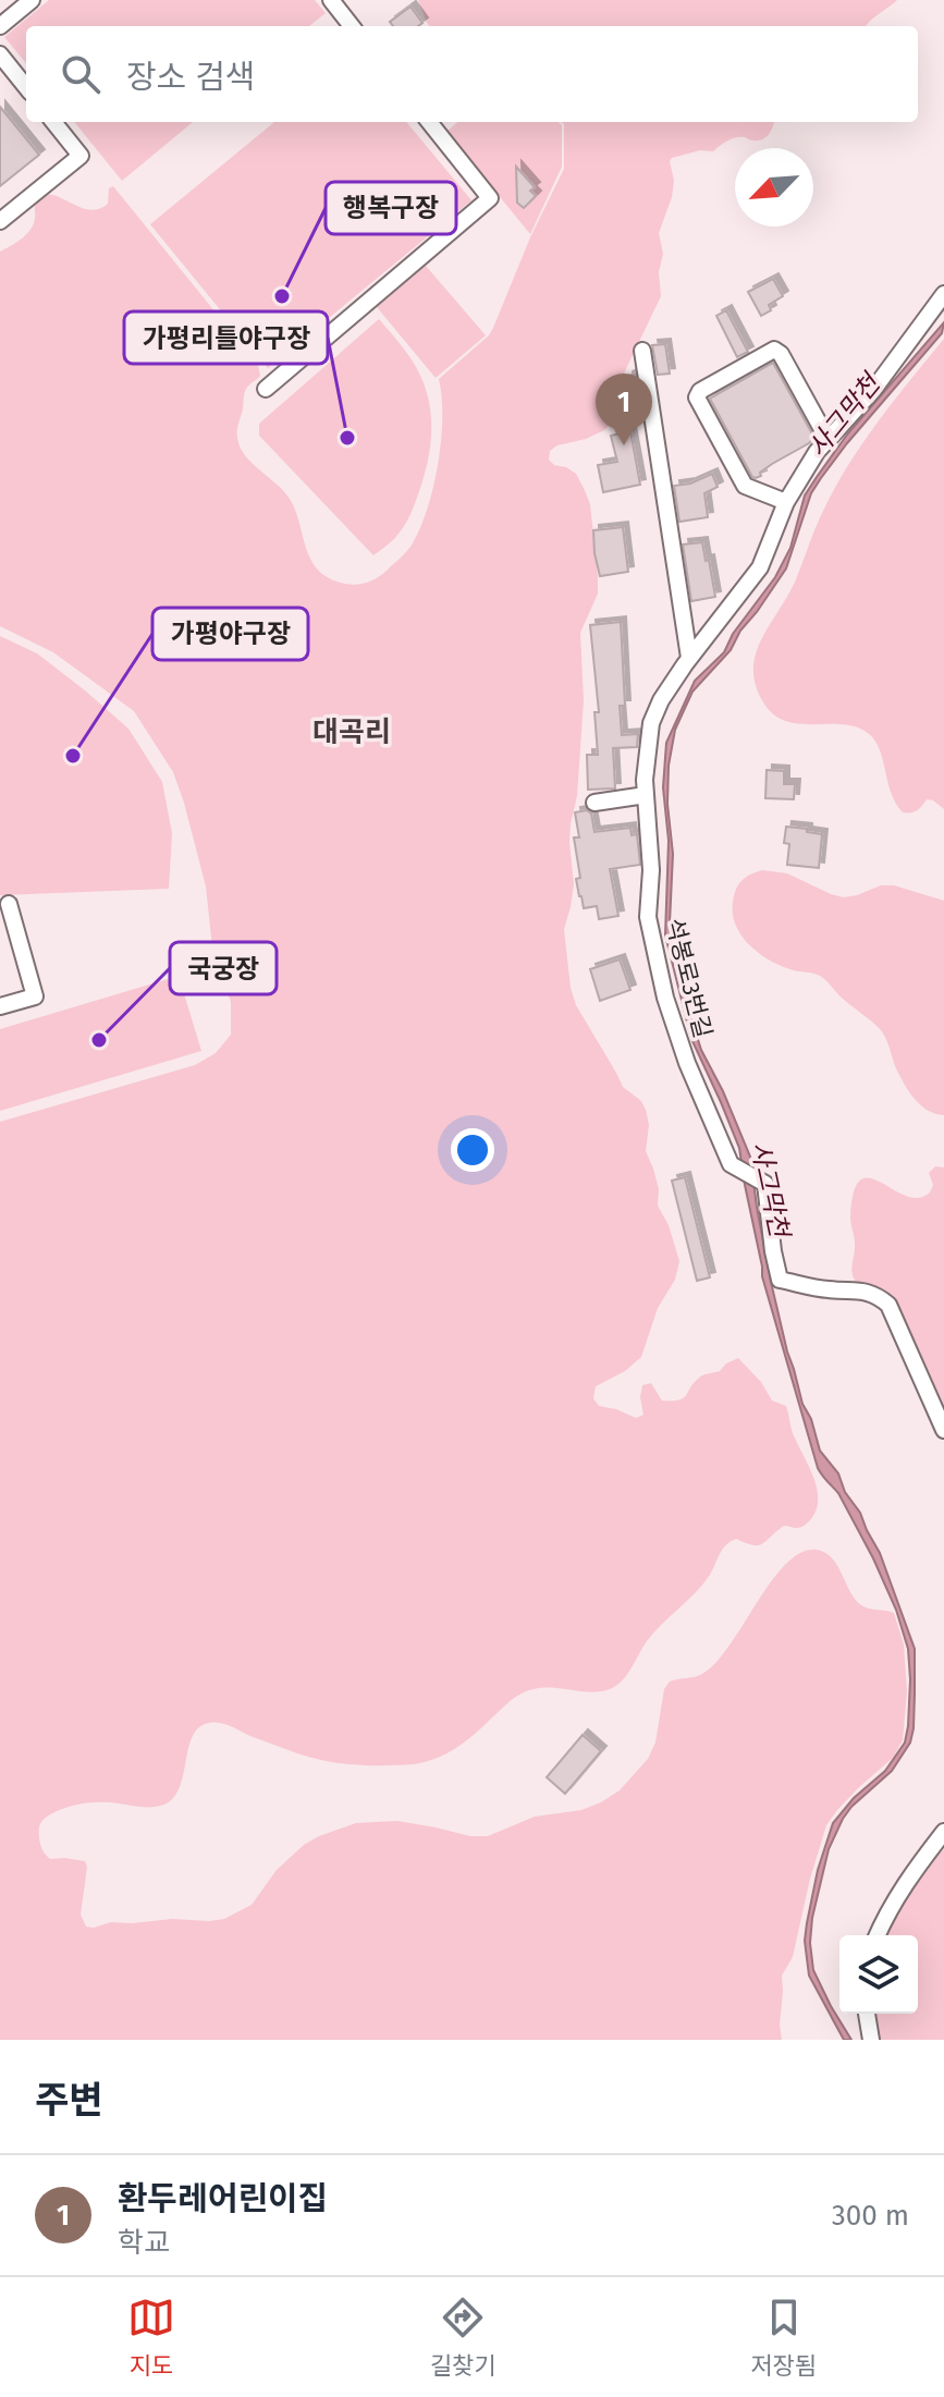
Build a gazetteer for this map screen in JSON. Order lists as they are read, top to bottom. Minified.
{"streets":{"street":["석봉로3번길"]},"districts":["대곡리"],"water":["사그막천"],"places":["행복구장","가평리틀야구장","가평야구장","국궁장"],"north":"bottom left","page":{"search":"장소 검색","pins":"1","heading":"주변","list":[{"mark":"1","name":"환두레어린이집","note":"학교","value":"300 m"}],"nav":["지도","길찾기","저장됨"]}}
